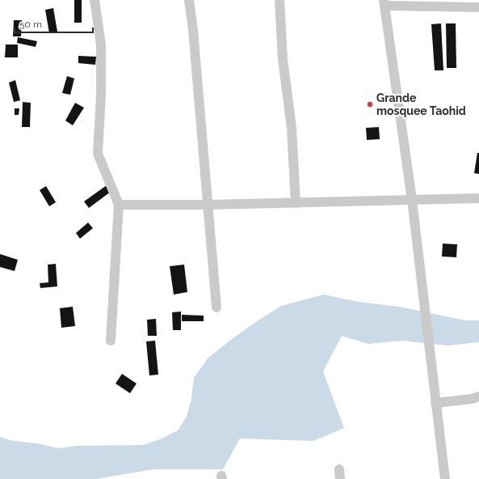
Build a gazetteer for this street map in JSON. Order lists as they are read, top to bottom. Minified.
{"places":["Grande mosquee Taohid"],"scale_bar":"50 m"}
